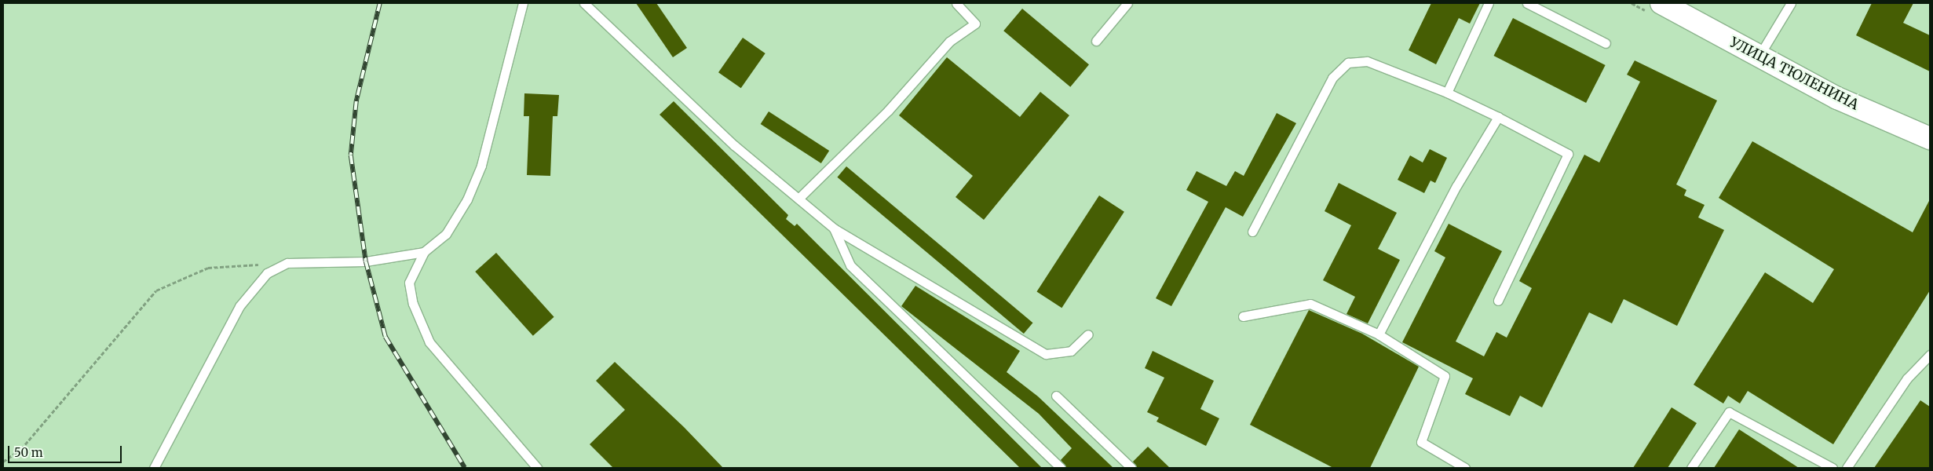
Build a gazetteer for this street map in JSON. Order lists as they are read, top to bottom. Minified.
{"streets":{"main road":["УЛИЦА ТЮЛЕНИНА"]},"scale_bar":"50 m"}
